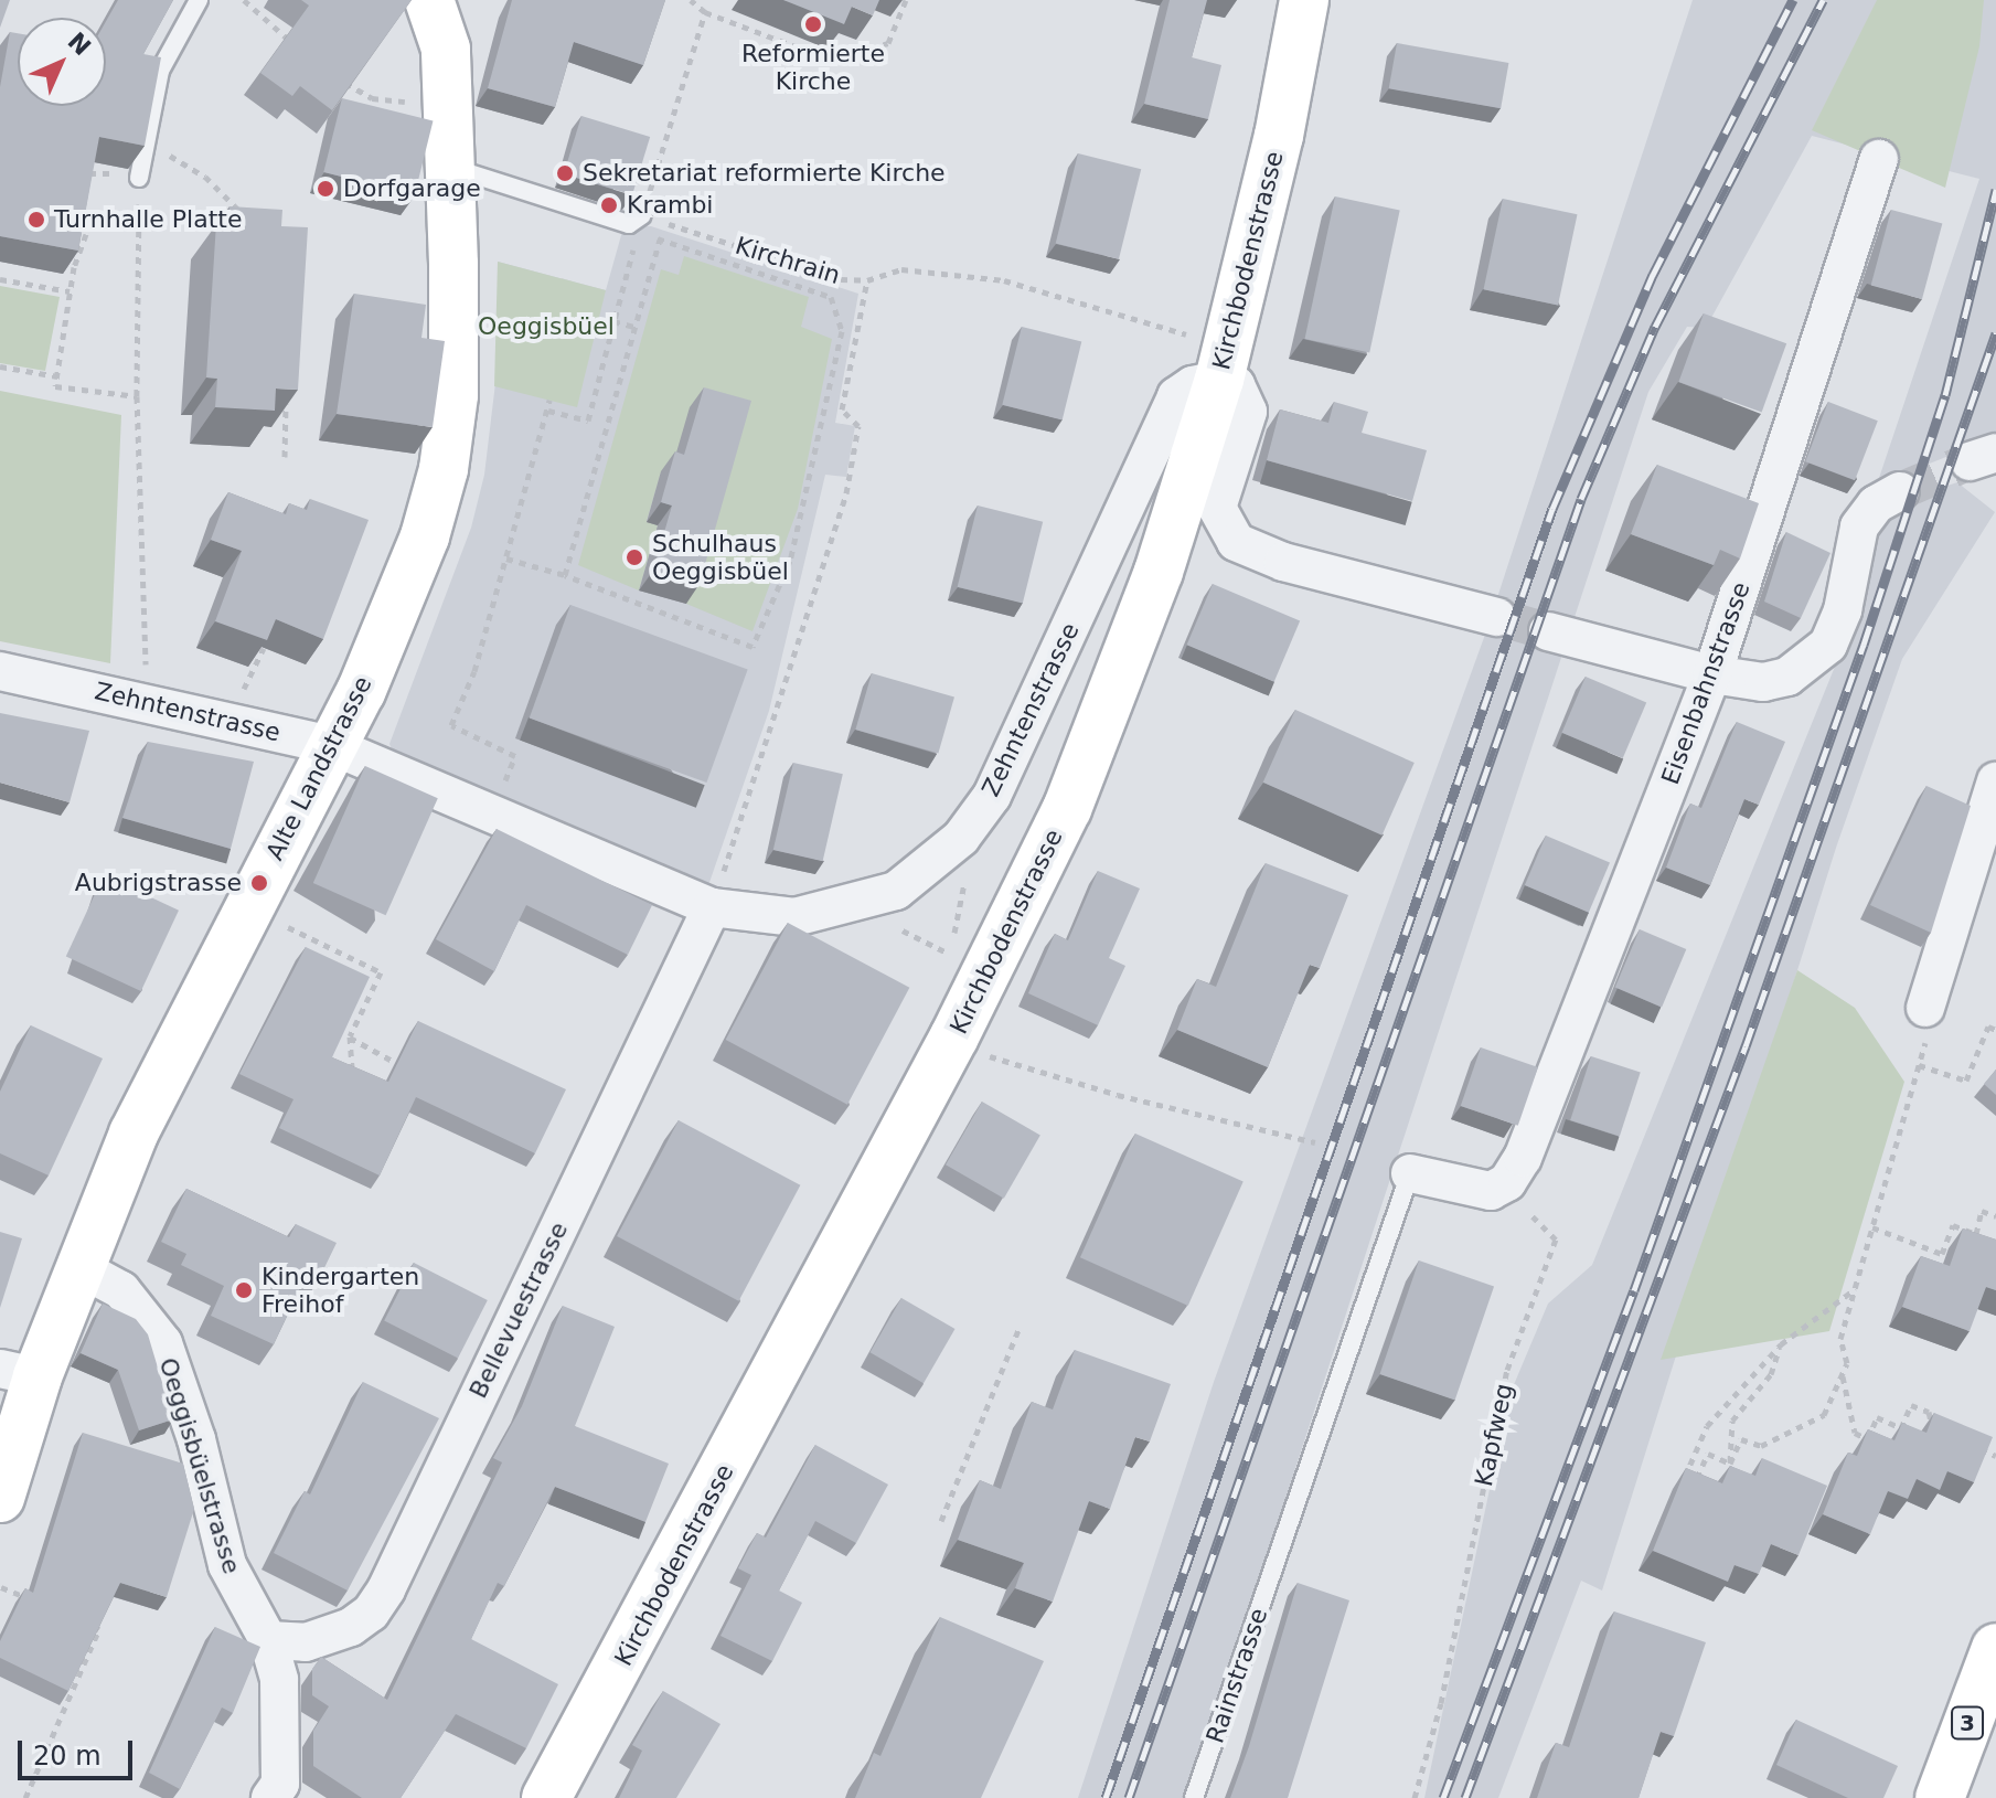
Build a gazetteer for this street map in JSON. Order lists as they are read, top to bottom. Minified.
{"streets":{"street":["Kirchbodenstrasse","Eisenbahnstrasse","Zehntenstrasse","Alte Landstrasse","Bellevuestrasse","Oeggisbüelstrasse","3"],"lane":["Rainstrasse"],"path":["Kirchrain","Kapfweg"]},"crossings":[["Kirchbodenstrasse","Zehntenstrasse"],["Eisenbahnstrasse","Kapfweg"],["Zehntenstrasse","Alte Landstrasse"],["Zehntenstrasse","Bellevuestrasse"],["Alte Landstrasse","Oeggisbüelstrasse"],["Bellevuestrasse","Oeggisbüelstrasse"]],"parks":["Oeggisbüel"],"places":["Reformierte Kirche","Sekretariat reformierte Kirche","Dorfgarage","Krambi","Turnhalle Platte","Schulhaus Oeggisbüel","Aubrigstrasse","Kindergarten Freihof"],"scale_bar":"20 m","north":"top right"}
